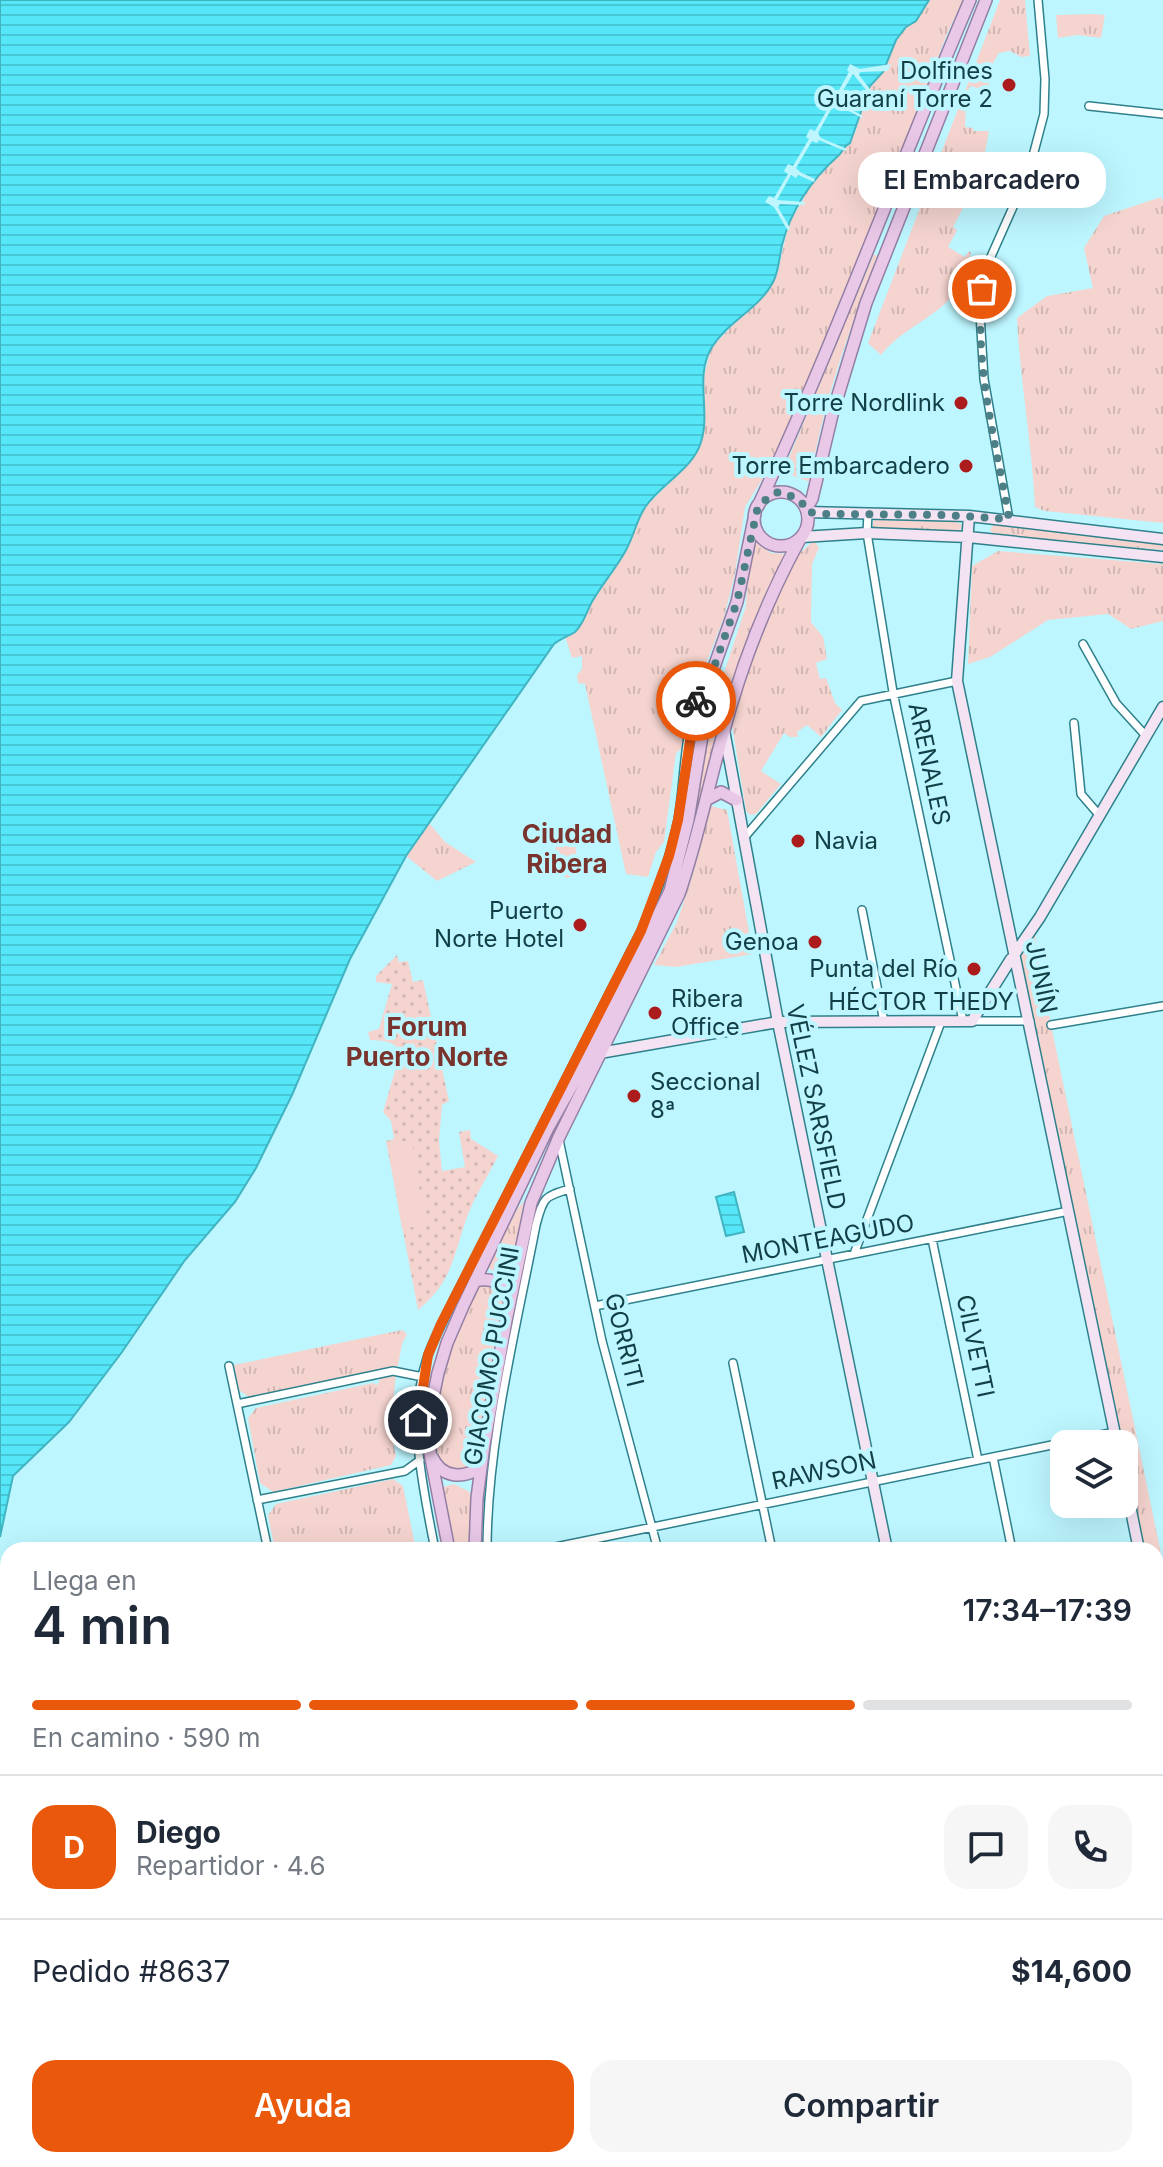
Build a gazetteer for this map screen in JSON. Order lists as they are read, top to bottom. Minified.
{"streets":{"main road":["JUNÍN","HÉCTOR THEDY","VÉLEZ SARSFIELD"],"street":["ARENALES","MONTEAGUDO","GORRITI","CILVETTI","GIACOMO PUCCINI","RAWSON"]},"crossings":[["ARENALES","HÉCTOR THEDY"],["JUNÍN","HÉCTOR THEDY"],["JUNÍN","MONTEAGUDO"],["HÉCTOR THEDY","VÉLEZ SARSFIELD"],["VÉLEZ SARSFIELD","MONTEAGUDO"],["VÉLEZ SARSFIELD","RAWSON"],["MONTEAGUDO","GORRITI"],["MONTEAGUDO","CILVETTI"],["GORRITI","GIACOMO PUCCINI"],["GORRITI","RAWSON"],["CILVETTI","RAWSON"]],"districts":["Ciudad Ribera","Forum Puerto Norte"],"places":["Dolfines Guaraní Torre 2","El Embarcadero","Torre Nordlink","Torre Embarcadero","Navia","Puerto Norte Hotel","Genoa","Punta del Río","Ribera Office","Seccional 8ª"],"page":{"bubble":"El Embarcadero","heading":["4 min","Llega en","17:34–17:39"],"panel":["Diego","Repartidor · 4.6","Pedido #8637","$14,600"],"bar":"En camino · 590 m","round":"D","buttons":["Ayuda","Compartir"]}}
